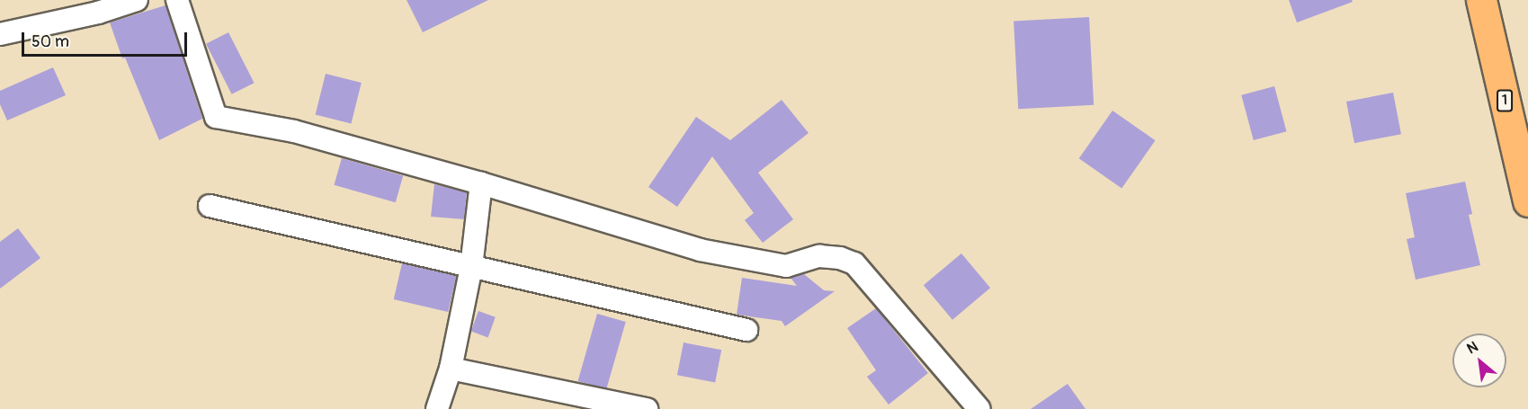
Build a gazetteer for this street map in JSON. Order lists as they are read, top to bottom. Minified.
{"streets":{"highway":["1"]},"scale_bar":"50 m","north":"top left"}
